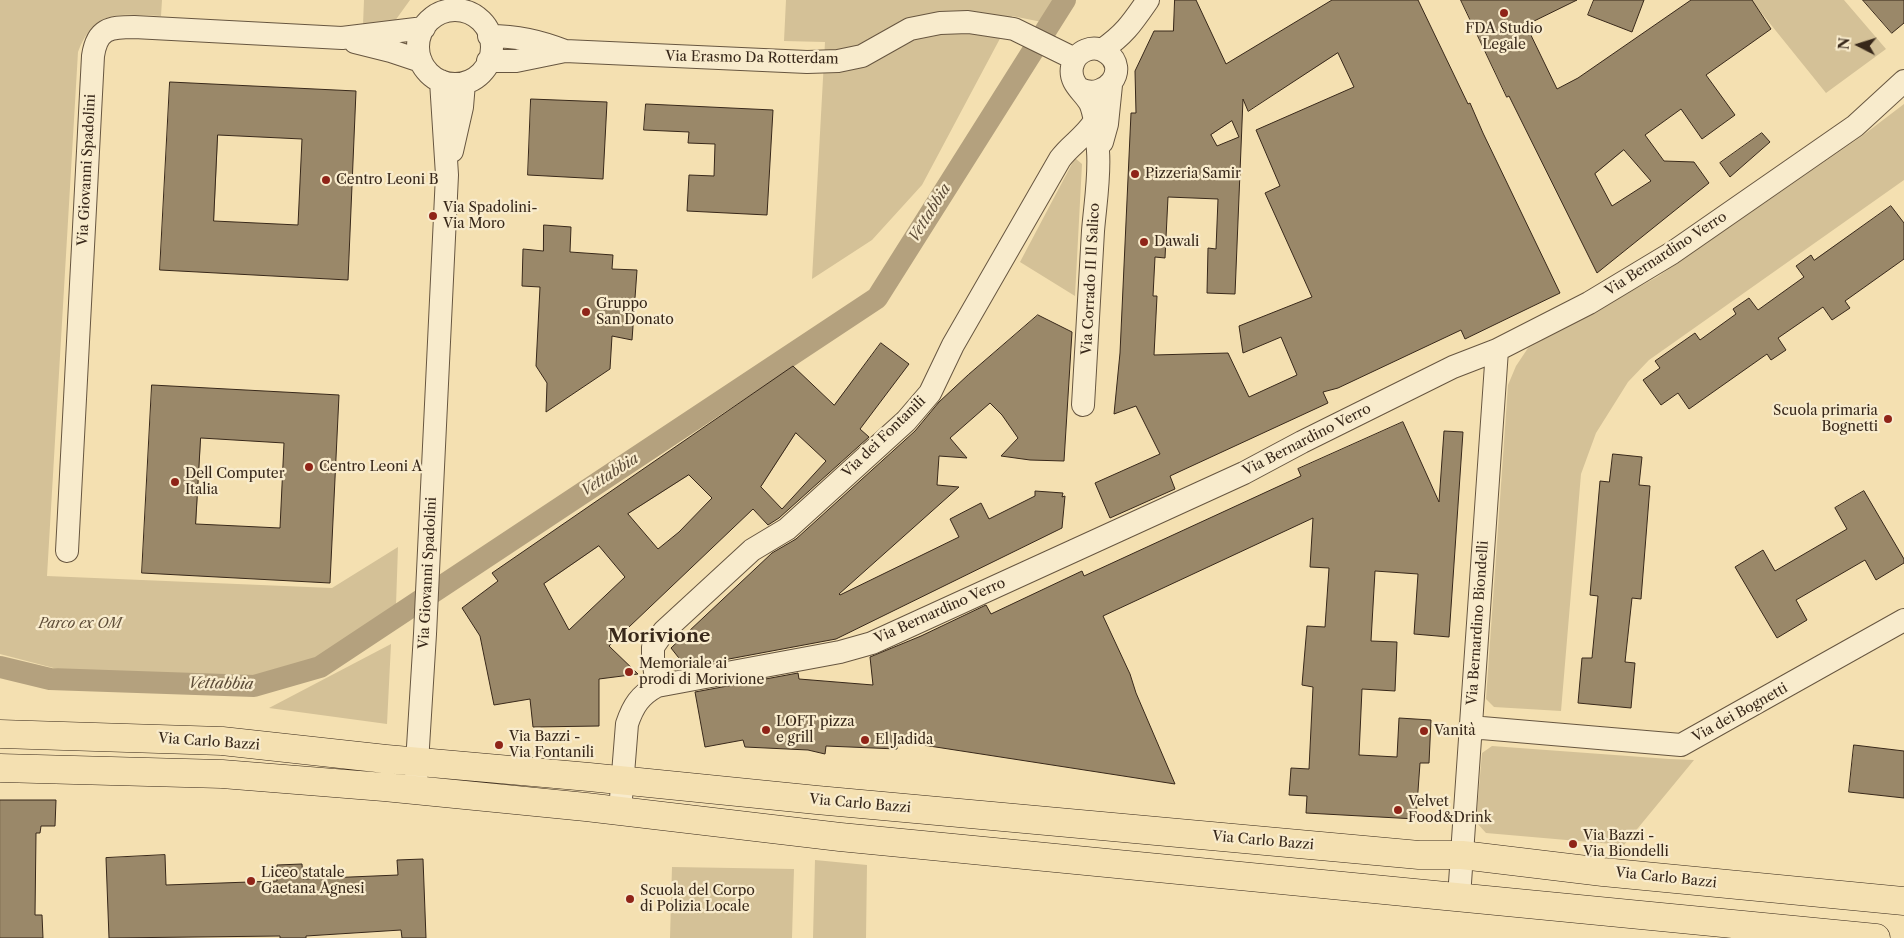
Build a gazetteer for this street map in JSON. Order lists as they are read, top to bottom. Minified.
{"streets":{"main road":["Via Carlo Bazzi"],"street":["Via Erasmo Da Rotterdam","Via Giovanni Spadolini","Via Bernardino Verro","Via Corrado II Il Salico","Via dei Fontanili","Via Bernardino Biondelli","Via dei Bognetti"]},"crossings":[["Via Erasmo Da Rotterdam","Via Giovanni Spadolini"],["Via Erasmo Da Rotterdam","Via Corrado II Il Salico"],["Via Giovanni Spadolini","Via Carlo Bazzi"],["Via Bernardino Verro","Via dei Fontanili"],["Via Bernardino Verro","Via Bernardino Biondelli"],["Via Corrado II Il Salico","Via dei Fontanili"],["Via Bernardino Biondelli","Via dei Bognetti"],["Via Bernardino Biondelli","Via Carlo Bazzi"]],"districts":["Morivione"],"water":["Vettabbia"],"parks":["Parco ex OM"],"places":["FDA Studio Legale","Pizzeria Samir","Centro Leoni B","Via Spadolini- Via Moro","Dawali","Gruppo San Donato","Scuola primaria Bognetti","Centro Leoni A","Dell Computer Italia","Memoriale ai prodi di Morivione","LOFT pizza e grill","Vanità","El Jadida","Via Bazzi - Via Fontanili","Velvet Food&Drink","Via Bazzi - Via Biondelli","Liceo statale Gaetana Agnesi","Scuola del Corpo di Polizia Locale"],"north":"left"}
